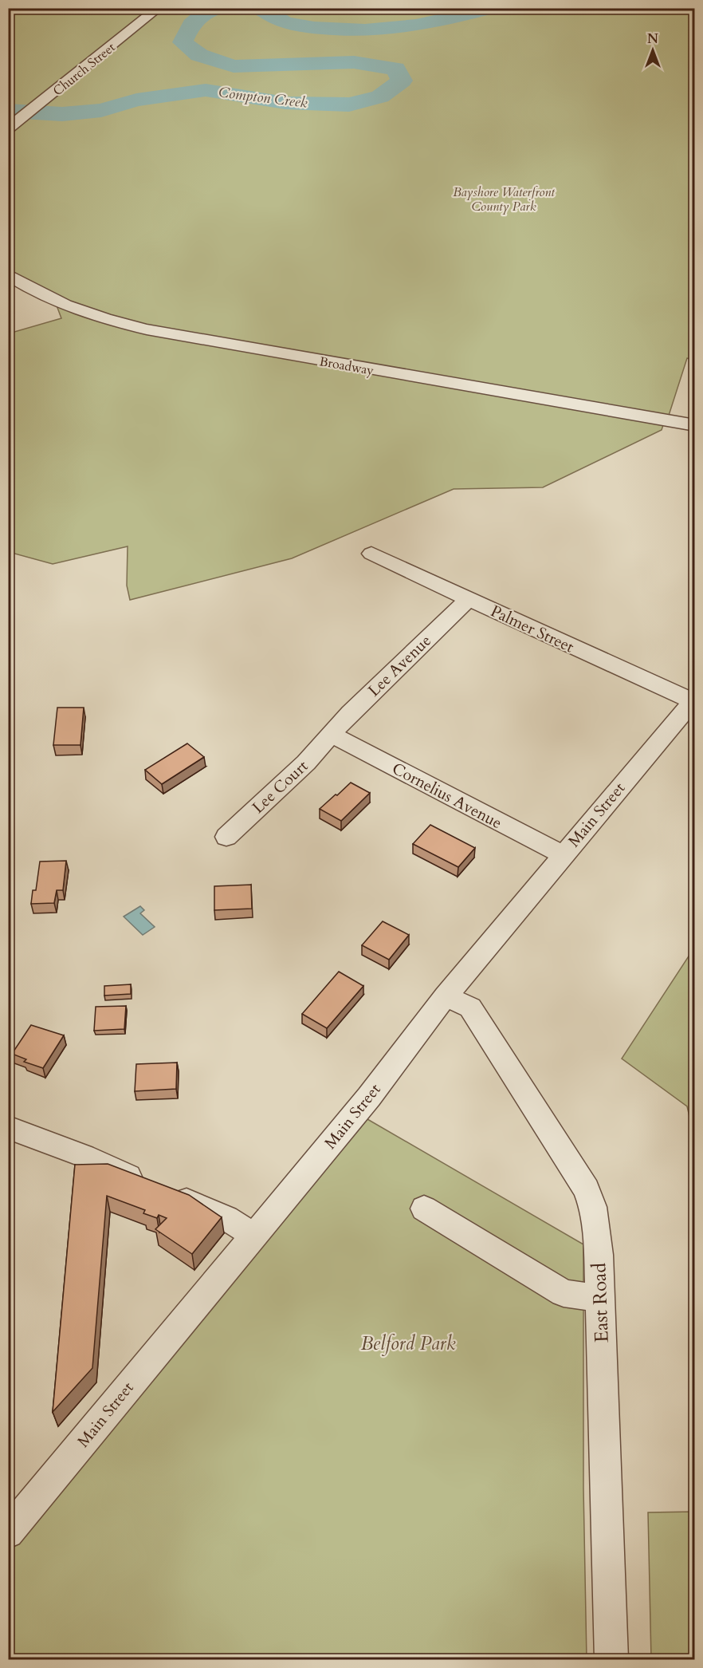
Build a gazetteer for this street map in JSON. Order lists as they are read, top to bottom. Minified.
{"streets":{"street":["Church Street","Broadway","Palmer Street","Lee Avenue","Lee Court","Cornelius Avenue","Main Street","East Road"]},"crossings":[["Palmer Street","Lee Avenue"],["Palmer Street","Main Street"],["Lee Avenue","Lee Court"],["Lee Avenue","Cornelius Avenue"],["Lee Court","Cornelius Avenue"],["Cornelius Avenue","Main Street"],["Main Street","East Road"]],"water":["Compton Creek"],"parks":["Bayshore Waterfront County Park","Belford Park"],"north":"top"}
